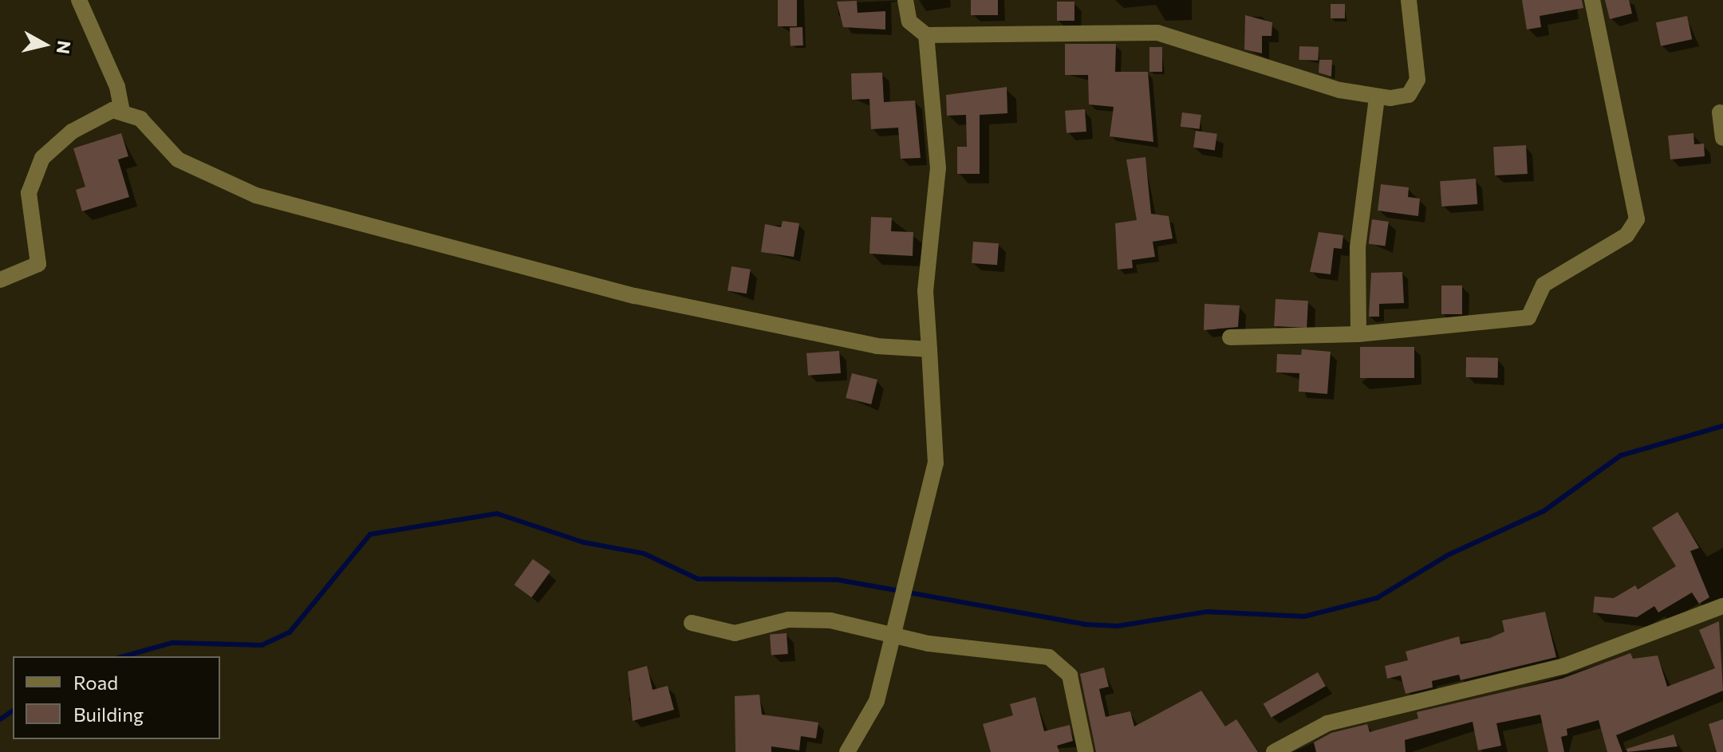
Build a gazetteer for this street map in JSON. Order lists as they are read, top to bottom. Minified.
{"legend":["Road","Building"],"north":"right"}
